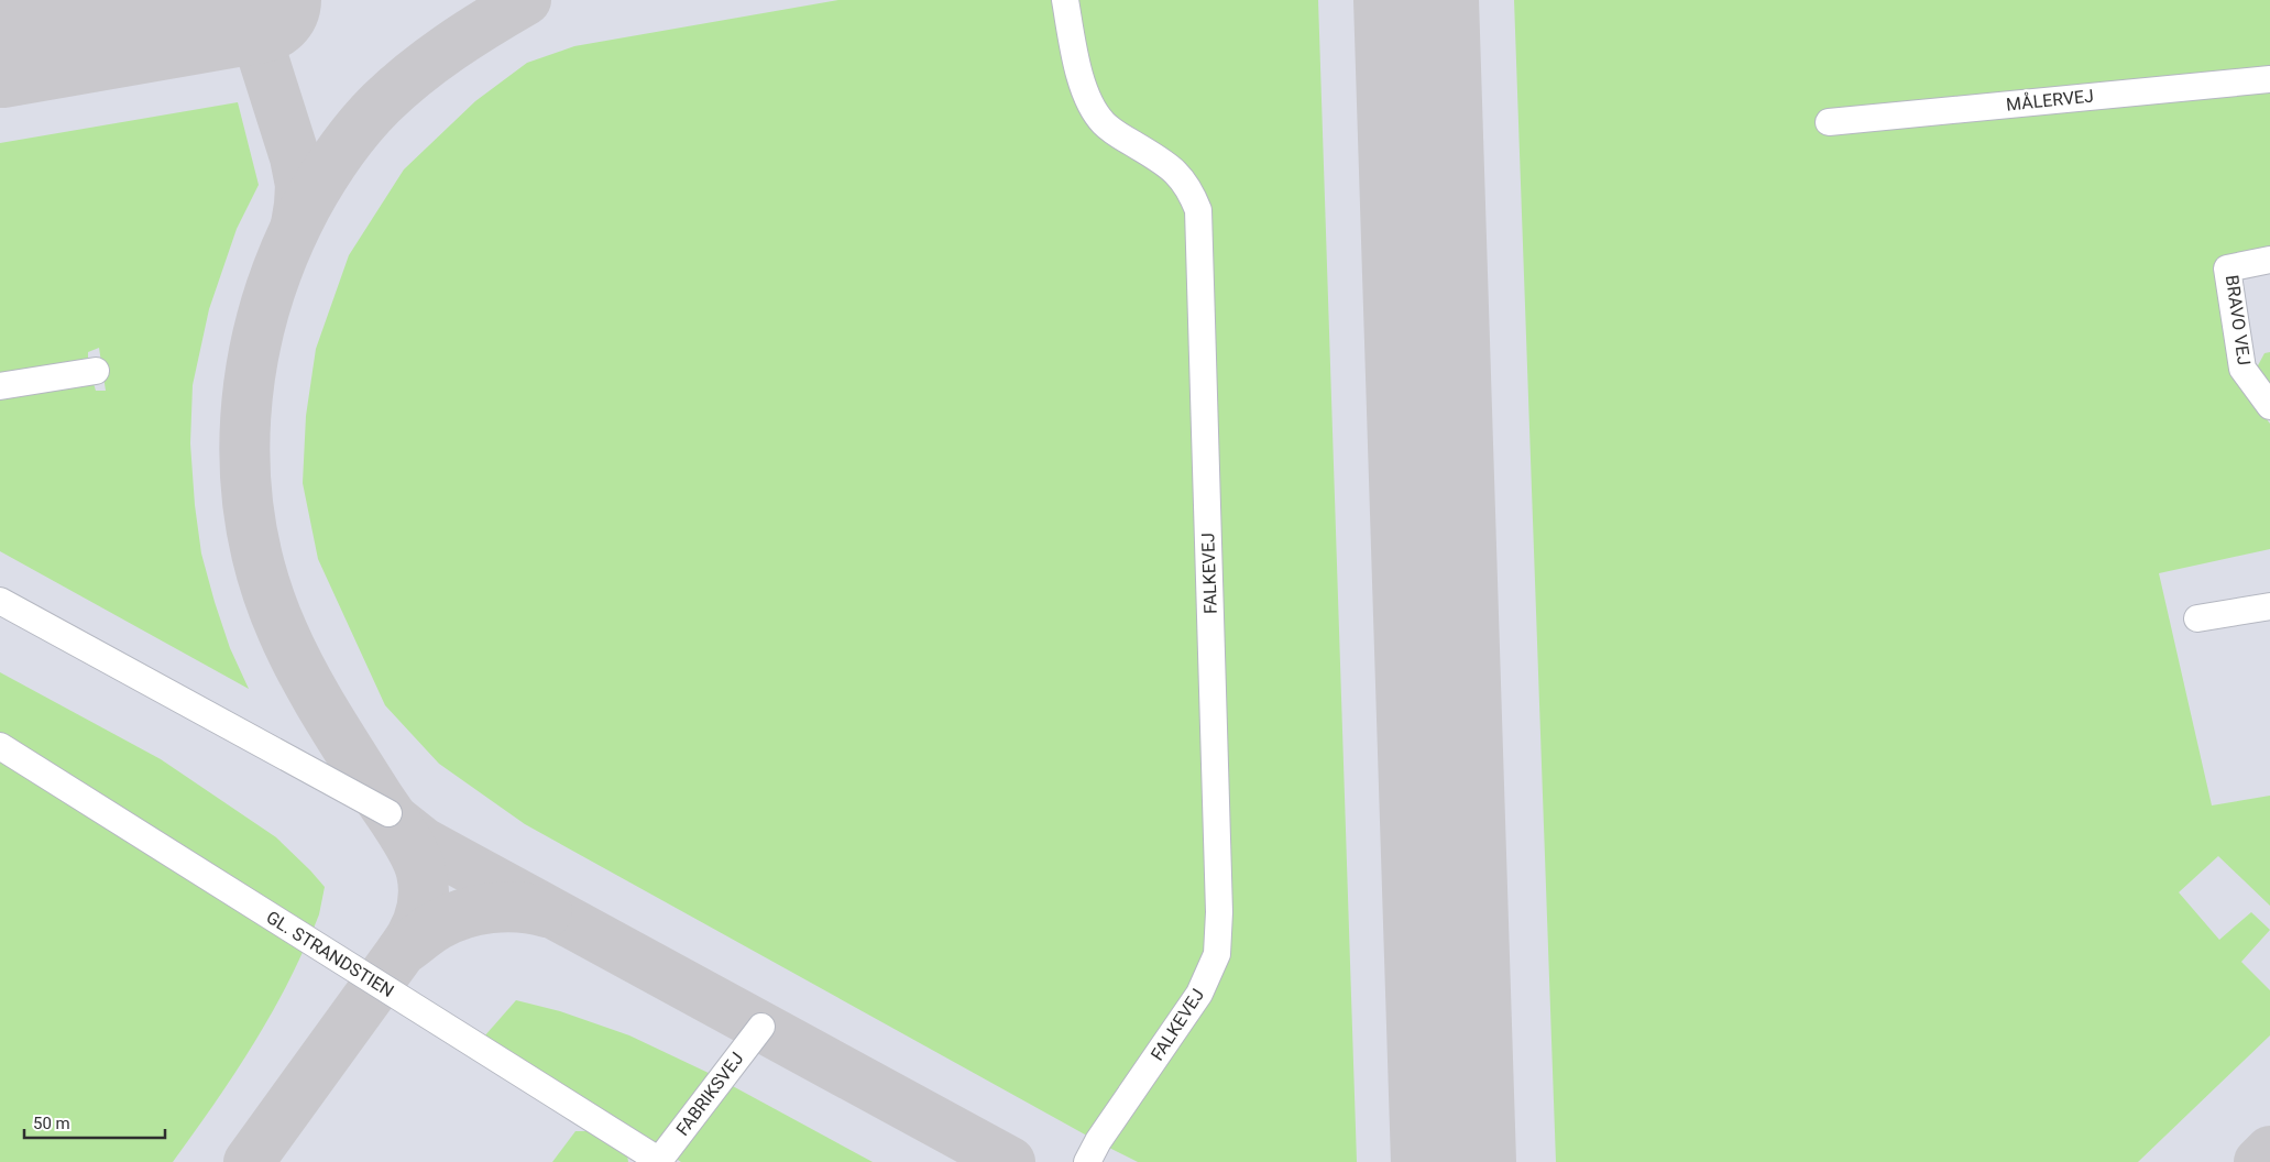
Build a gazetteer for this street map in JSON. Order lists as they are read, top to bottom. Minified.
{"streets":{"lane":["MÅLERVEJ","BRAVO VEJ","FALKEVEJ","GL. STRANDSTIEN","FABRIKSVEJ"]},"crossings":[["GL. STRANDSTIEN","FABRIKSVEJ"]],"scale_bar":"50 m"}
